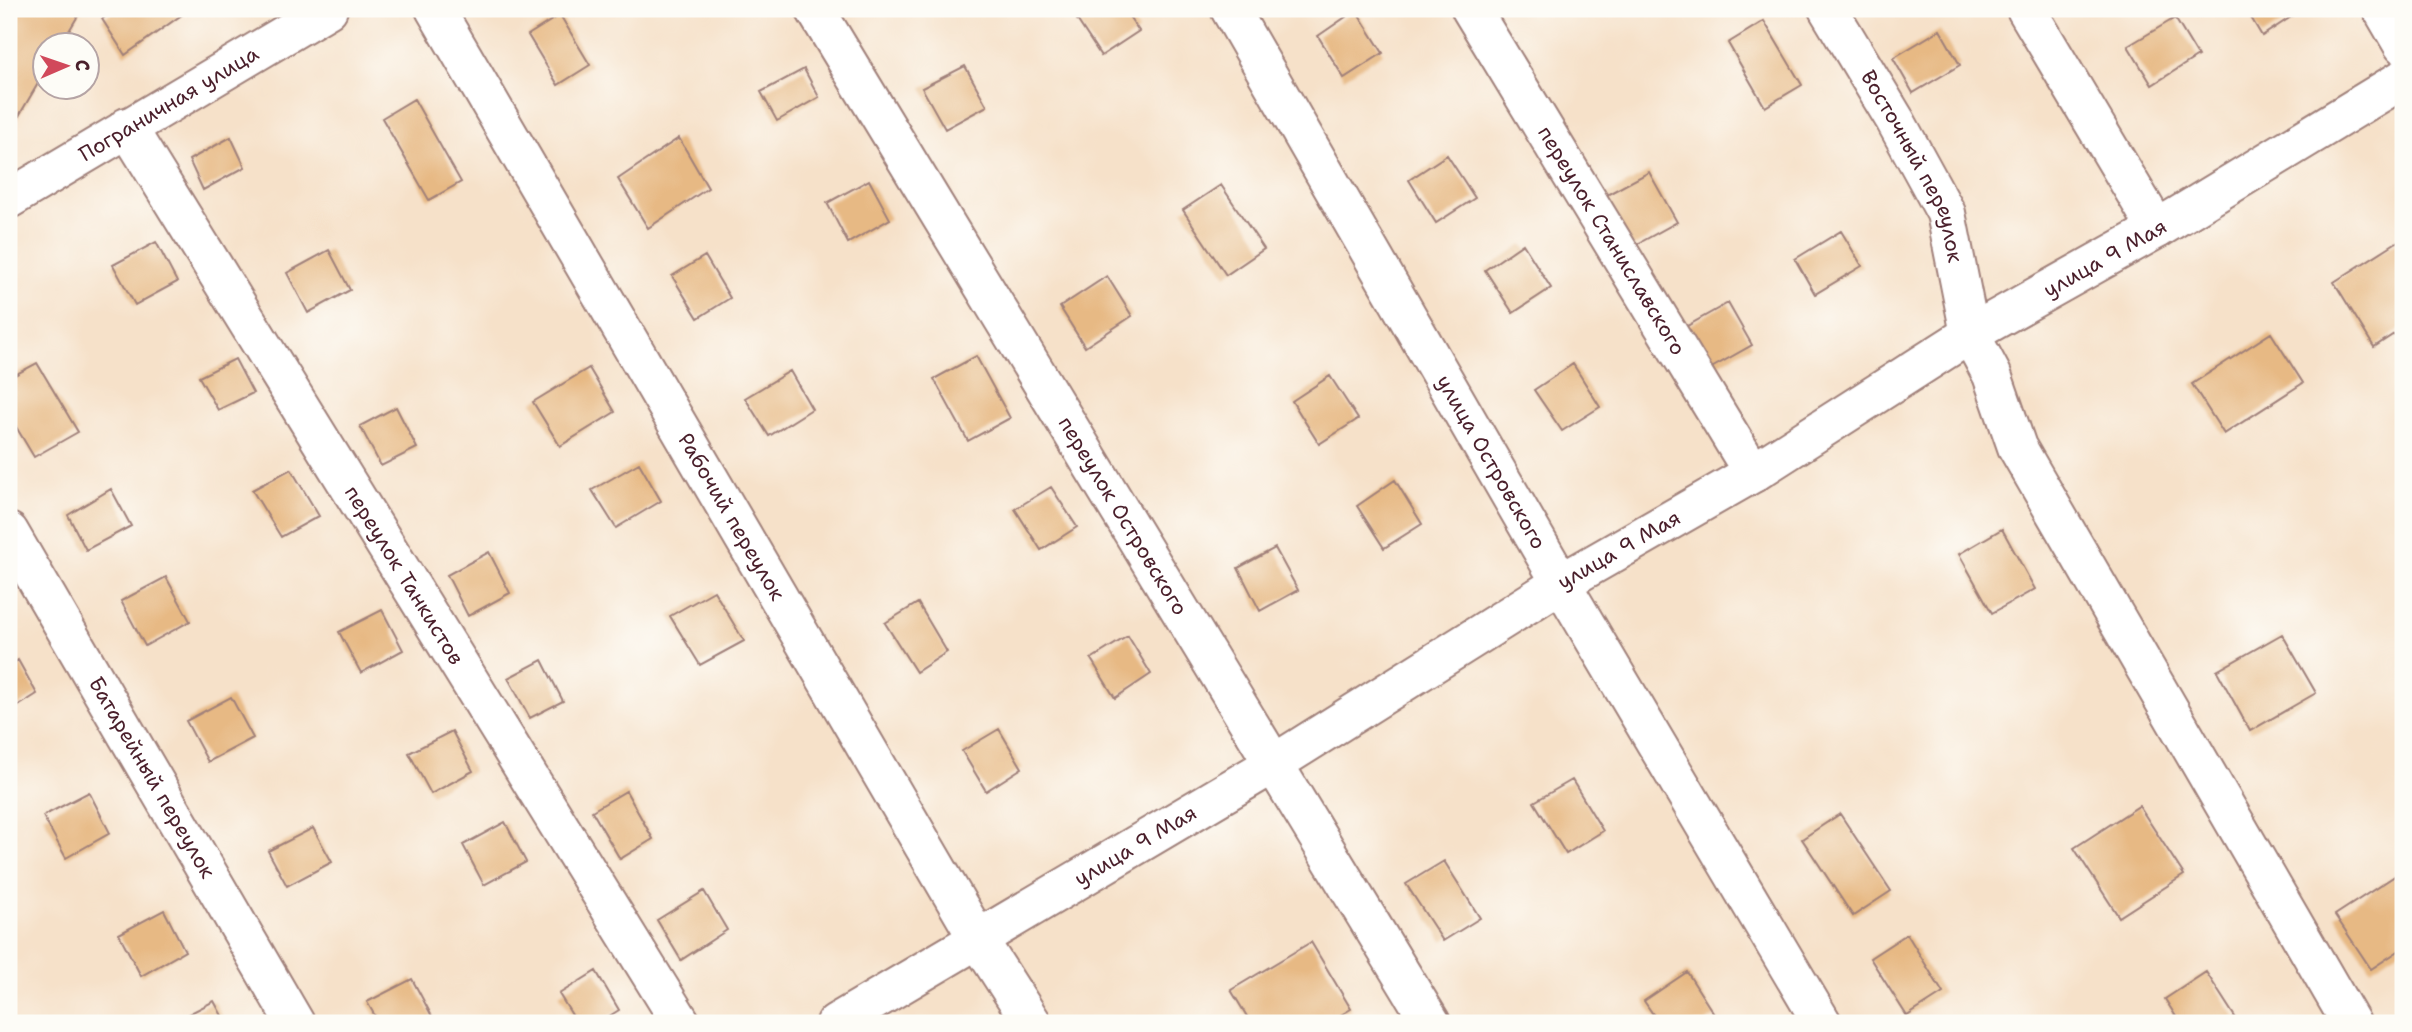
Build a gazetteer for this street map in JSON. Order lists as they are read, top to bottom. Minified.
{"streets":{"street":["Пограничная улица","Восточный переулок","переулок Станиславского","улица 9 Мая","улица Островского","переулок Островского","Рабочий переулок","переулок Танкистов","Батарейный переулок"]},"crossings":[["Пограничная улица","переулок Танкистов"],["Восточный переулок","улица 9 Мая"],["переулок Станиславского","улица 9 Мая"],["улица 9 Мая","улица Островского"],["улица 9 Мая","переулок Островского"],["улица 9 Мая","Рабочий переулок"]],"north":"right"}
